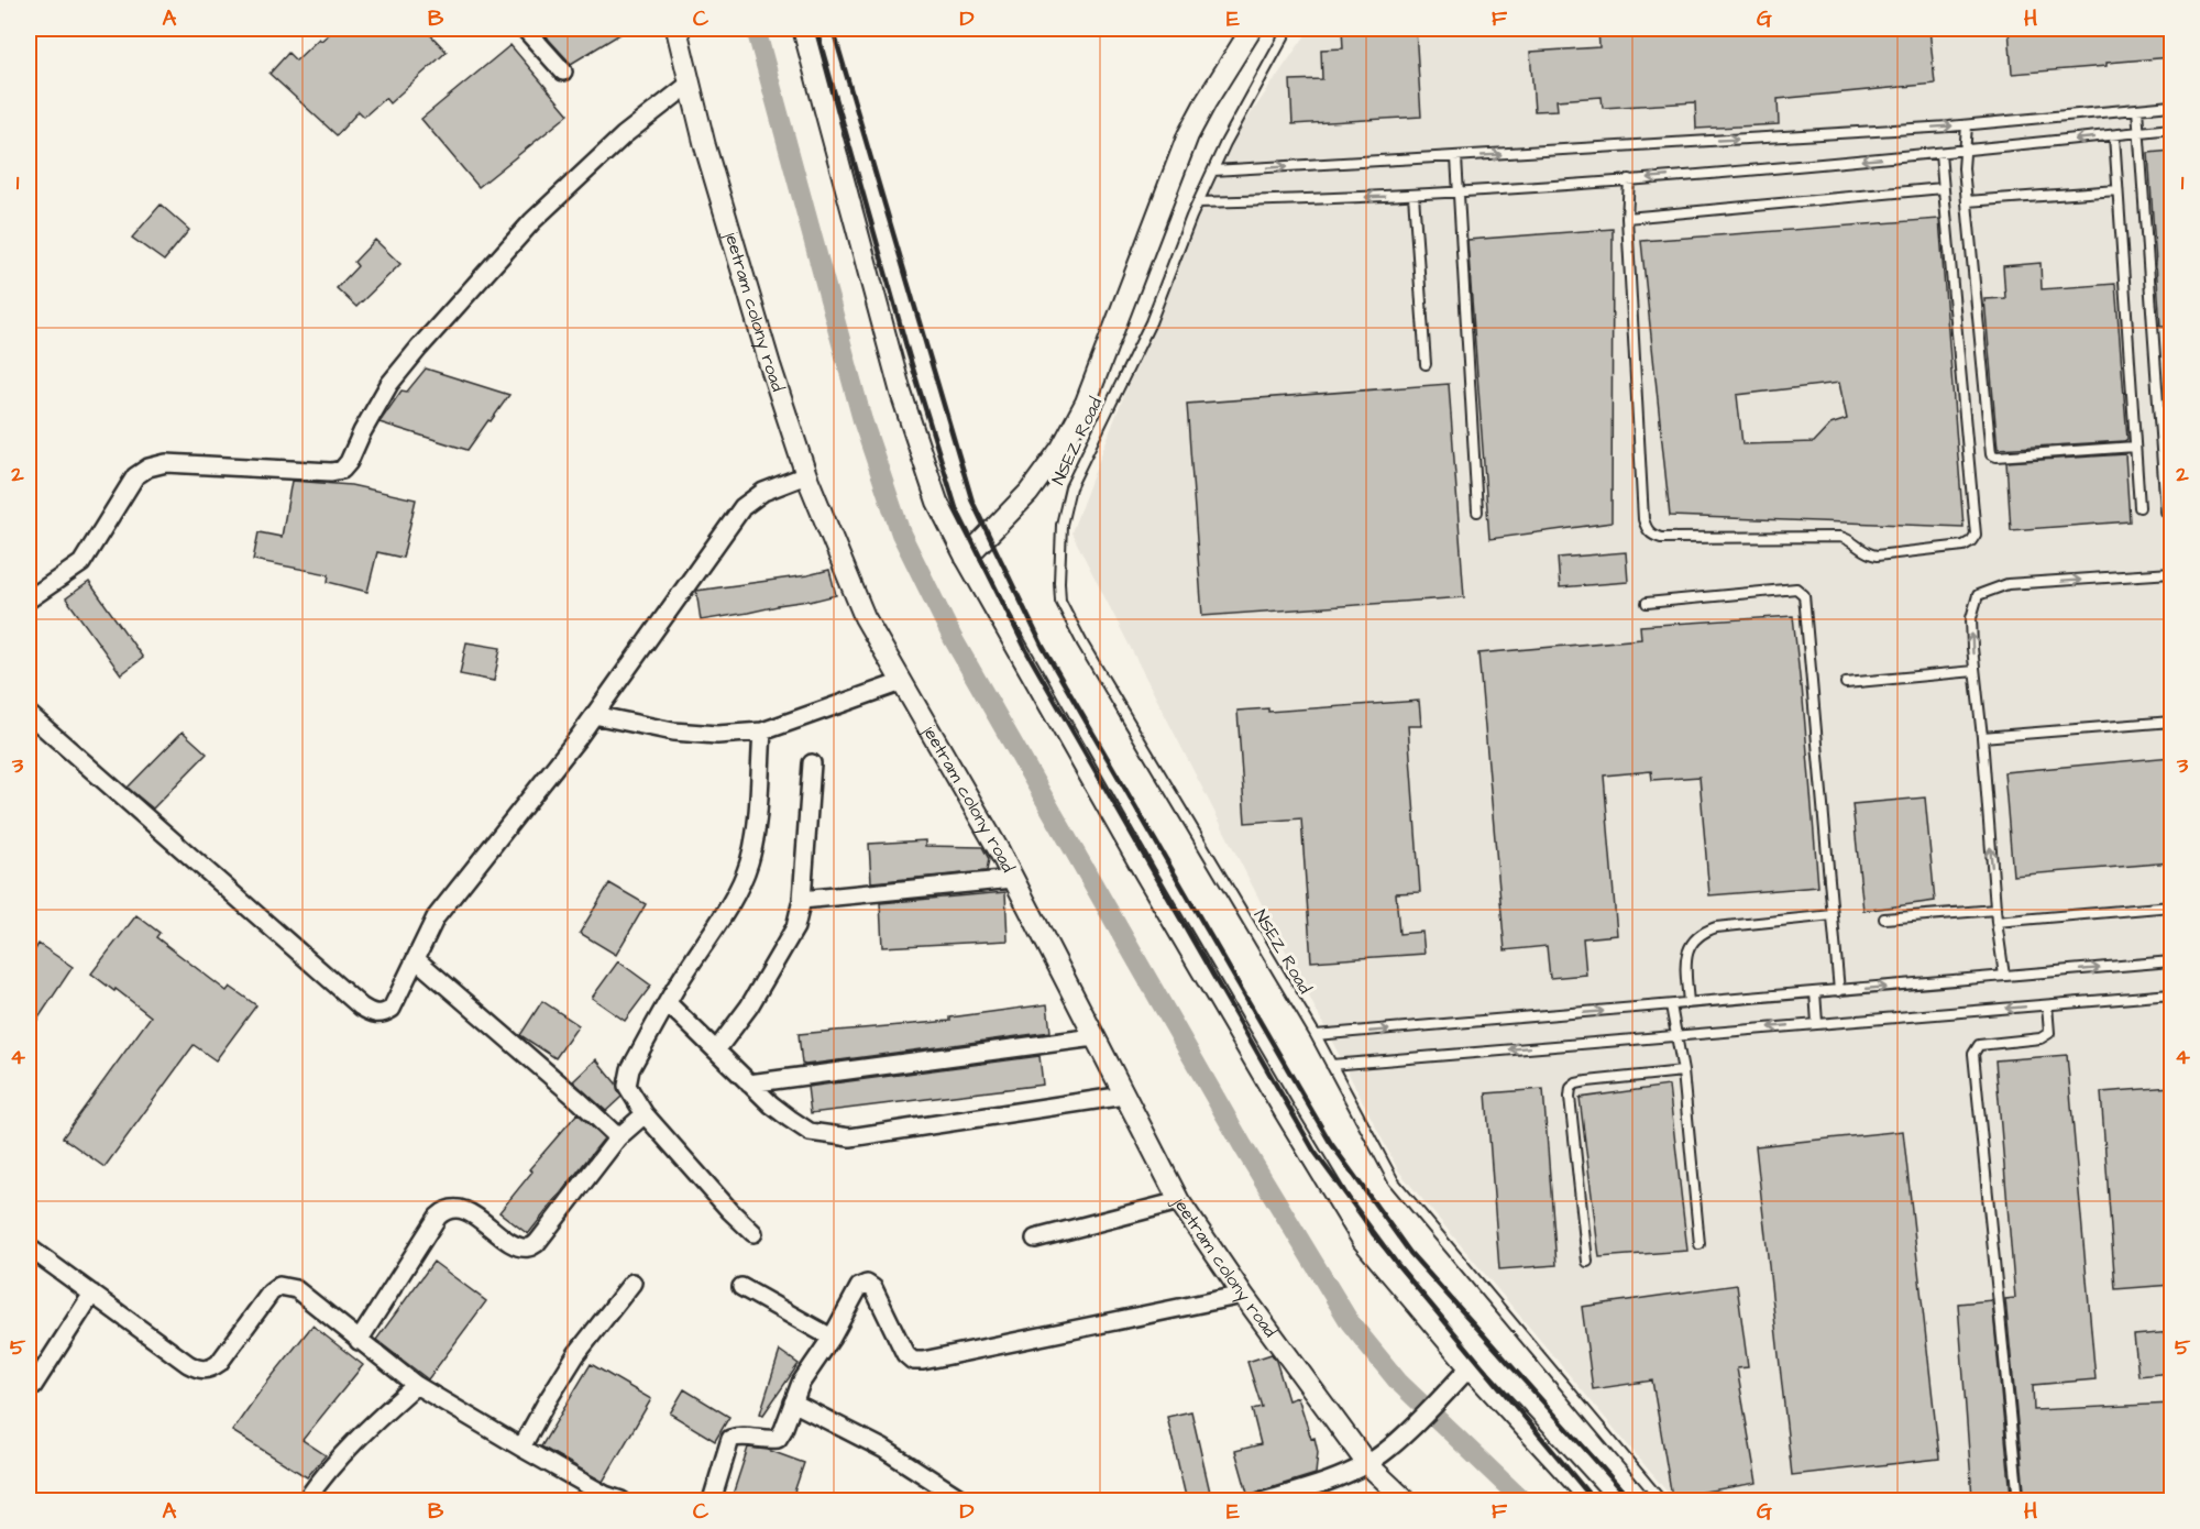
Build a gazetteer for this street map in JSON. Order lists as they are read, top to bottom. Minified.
{"streets":{"street":["jeetram colony road"],"lane":["NSEZ Road"]},"grid":{"columns":["A","B","C","D","E","F","G","H"],"rows":["1","2","3","4","5"]}}
